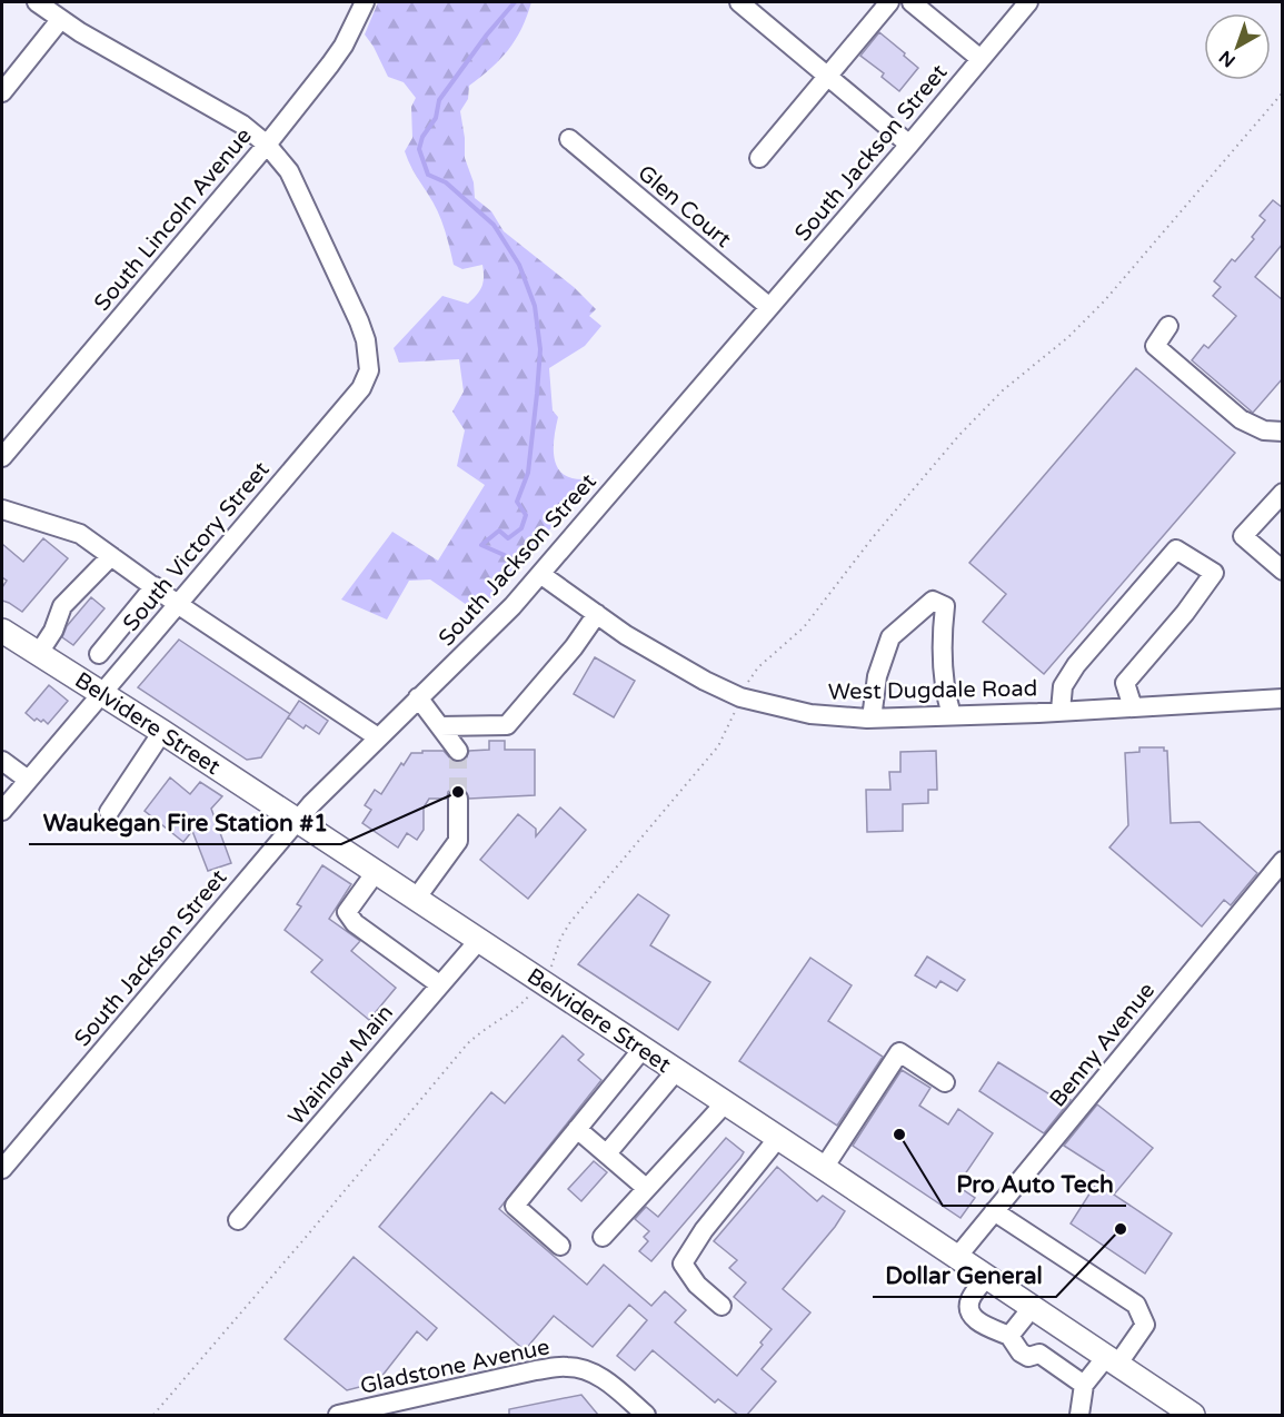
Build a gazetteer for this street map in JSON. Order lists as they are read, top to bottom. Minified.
{"streets":{"main road":["Belvidere Street"],"street":["South Jackson Street","Glen Court","South Lincoln Avenue","South Victory Street","West Dugdale Road","Benny Avenue","Wainlow Main","Gladstone Avenue"]},"crossings":[["South Jackson Street","Glen Court"],["South Jackson Street","West Dugdale Road"],["South Jackson Street","Belvidere Street"],["South Lincoln Avenue","South Victory Street"],["South Victory Street","Belvidere Street"],["Belvidere Street","Benny Avenue"],["Belvidere Street","Wainlow Main"]],"places":["Waukegan Fire Station #1","Pro Auto Tech","Dollar General"],"north":"bottom left"}
